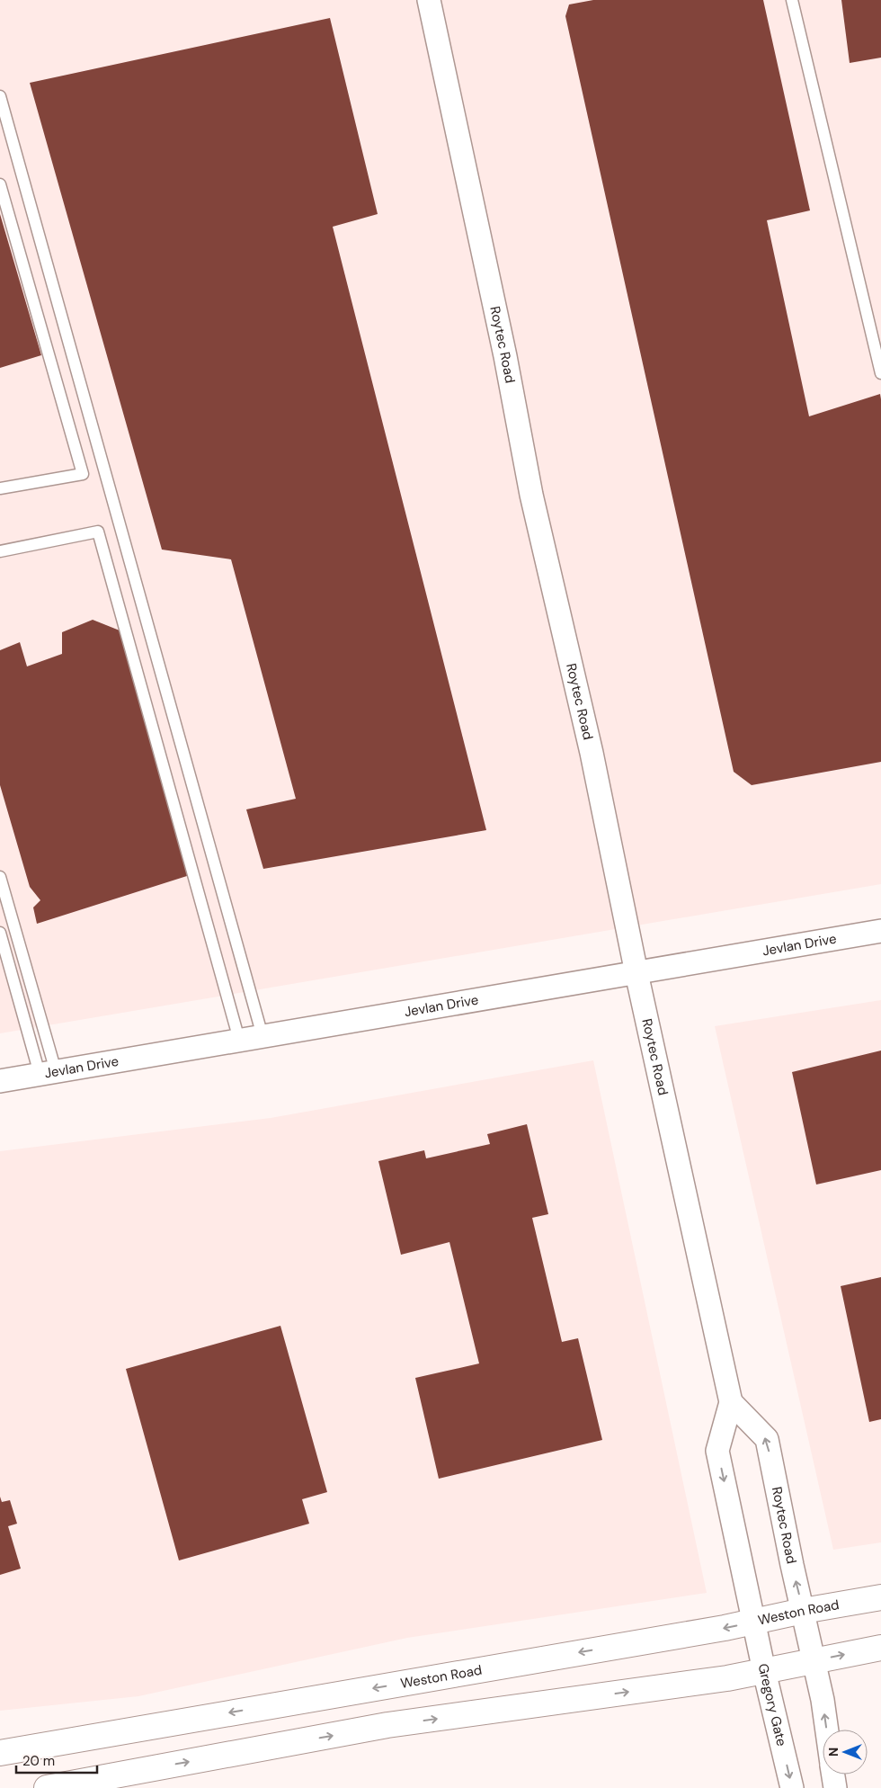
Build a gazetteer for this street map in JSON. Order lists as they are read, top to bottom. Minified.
{"streets":{"main road":["Weston Road"],"street":["Roytec Road","Jevlan Drive","Gregory Gate"]},"crossings":[["Roytec Road","Jevlan Drive"],["Roytec Road","Weston Road"],["Roytec Road","Gregory Gate"],["Weston Road","Gregory Gate"]],"scale_bar":"20 m","north":"left"}
